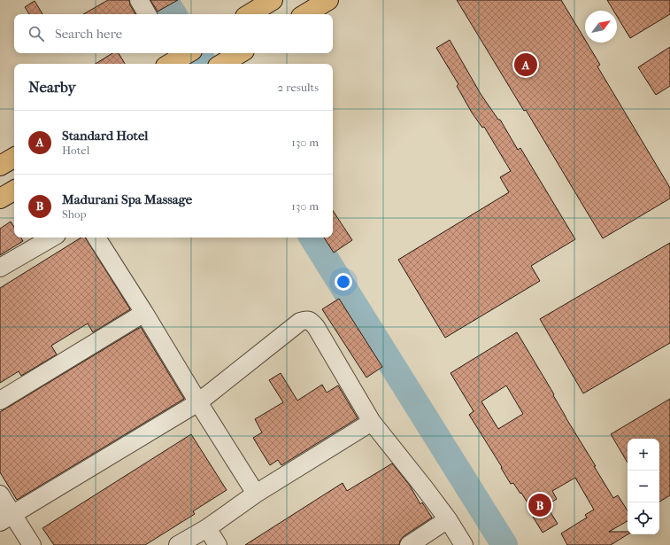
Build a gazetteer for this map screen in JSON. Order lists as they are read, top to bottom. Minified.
{"north":"top right","page":{"search":"Search here","pins":["A","B"],"heading":["Nearby","2 results"],"list":[{"mark":"A","name":"Standard Hotel","note":"Hotel","value":"130 m"},{"mark":"B","name":"Madurani Spa Massage","note":"Shop","value":"130 m"}],"map_buttons":["+","−"]}}
